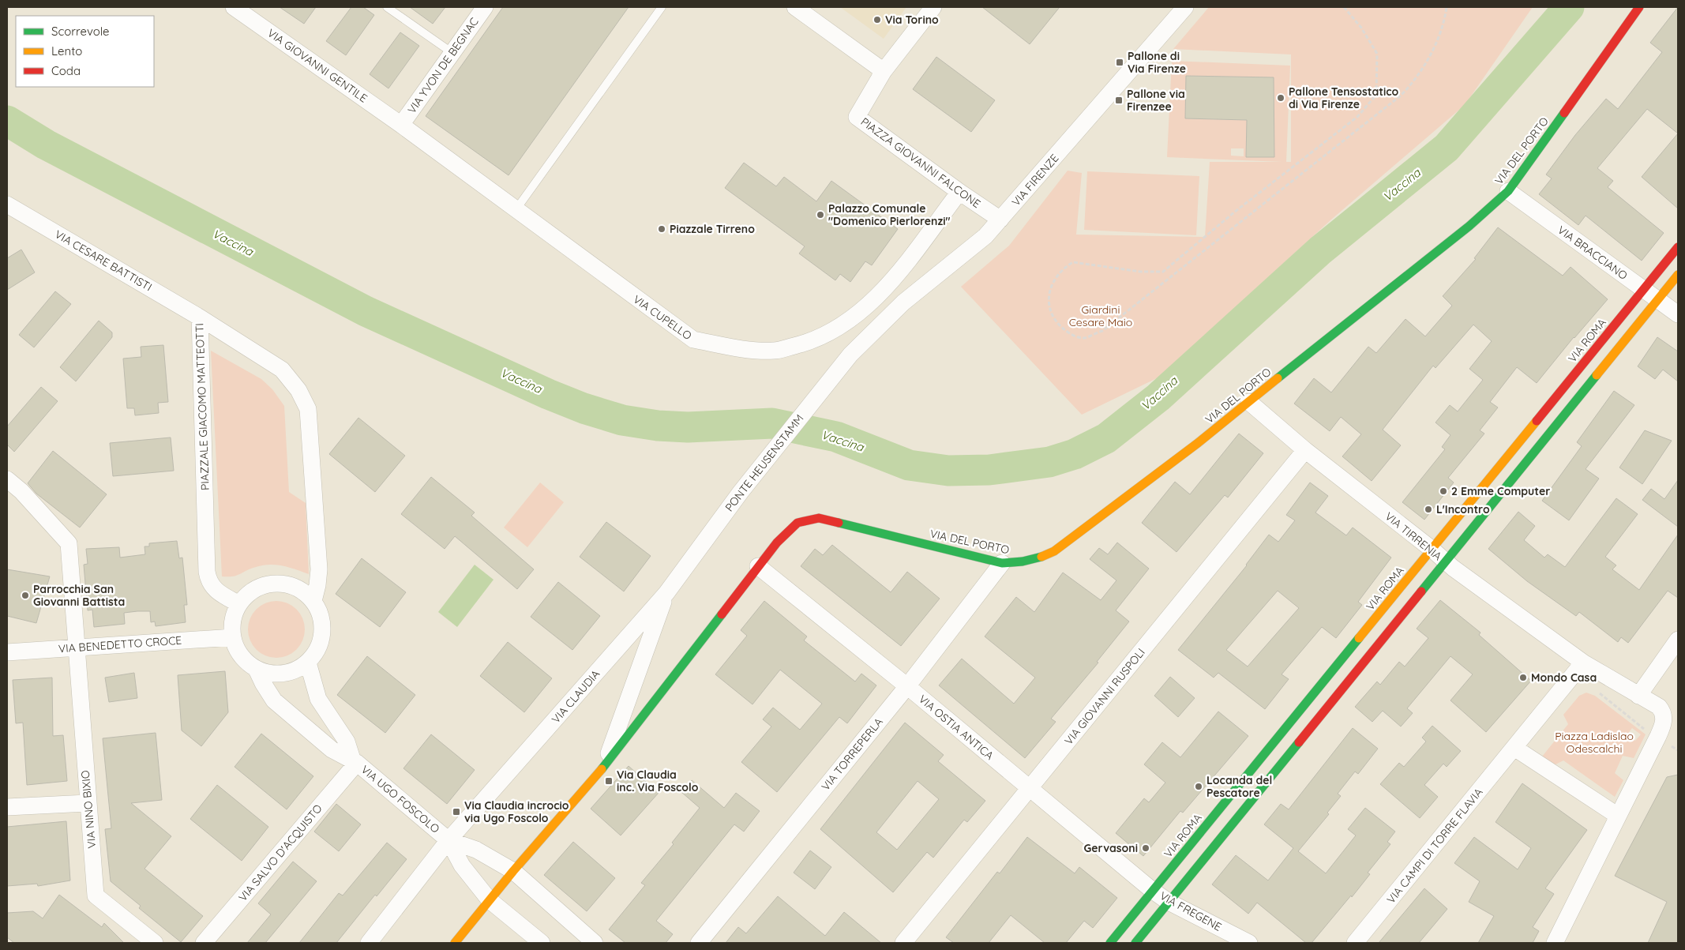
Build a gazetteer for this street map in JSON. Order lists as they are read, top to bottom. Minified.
{"streets":{"street":["VIA GIOVANNI GENTILE","VIA YVON DE BEGNAC","VIA DEL PORTO","PIAZZA GIOVANNI FALCONE","VIA FIRENZE","VIA BRACCIANO","VIA CESARE BATTISTI","VIA CUPELLO","VIA ROMA","PIAZZALE GIACOMO MATTEOTTI","PONTE HEUSENSTAMM","VIA TIRRENIA","VIA BENEDETTO CROCE","VIA CLAUDIA","VIA GIOVANNI RUSPOLI","VIA OSTIA ANTICA","VIA TORREPERLA","VIA UGO FOSCOLO","VIA NINO BIXIO","VIA CAMPI DI TORRE FLAVIA","VIA SALVO D'ACQUISTO","VIA FREGENE"]},"crossings":[["VIA GIOVANNI GENTILE","VIA YVON DE BEGNAC"],["VIA GIOVANNI GENTILE","VIA CUPELLO"],["VIA YVON DE BEGNAC","VIA CUPELLO"],["VIA DEL PORTO","VIA BRACCIANO"],["VIA DEL PORTO","VIA TIRRENIA"],["VIA DEL PORTO","VIA OSTIA ANTICA"],["VIA DEL PORTO","VIA TORREPERLA"],["PIAZZA GIOVANNI FALCONE","VIA FIRENZE"],["PIAZZA GIOVANNI FALCONE","VIA CUPELLO"],["VIA FIRENZE","PONTE HEUSENSTAMM"],["VIA BRACCIANO","VIA ROMA"],["VIA CESARE BATTISTI","PIAZZALE GIACOMO MATTEOTTI"],["VIA ROMA","VIA TIRRENIA"],["VIA ROMA","VIA OSTIA ANTICA"],["VIA ROMA","VIA FREGENE"],["PIAZZALE GIACOMO MATTEOTTI","VIA BENEDETTO CROCE"],["PIAZZALE GIACOMO MATTEOTTI","VIA UGO FOSCOLO"],["PONTE HEUSENSTAMM","VIA CLAUDIA"],["VIA TIRRENIA","VIA GIOVANNI RUSPOLI"],["VIA BENEDETTO CROCE","VIA UGO FOSCOLO"],["VIA BENEDETTO CROCE","VIA NINO BIXIO"],["VIA CLAUDIA","VIA UGO FOSCOLO"],["VIA GIOVANNI RUSPOLI","VIA OSTIA ANTICA"],["VIA OSTIA ANTICA","VIA TORREPERLA"],["VIA OSTIA ANTICA","VIA FREGENE"],["VIA UGO FOSCOLO","VIA SALVO D'ACQUISTO"]],"water":["Vaccina"],"parks":["Giardini Cesare Maio","Piazza Ladislao Odescalchi"],"places":{"other":["Via Torino","Pallone Tensostatico di Via Firenze","Palazzo Comunale \"Domenico Pierlorenzi\"","Piazzale Tirreno","2 Emme Computer","L'Incontro","Parrocchia San Giovanni Battista","Mondo Casa","Locanda del Pescatore","Gervasoni"],"transit":["Pallone di Via Firenze","Pallone via Firenzee","Via Claudia inc. Via Foscolo","Via Claudia incrocio via Ugo Foscolo"]},"legend":["Scorrevole","Lento","Coda"]}
